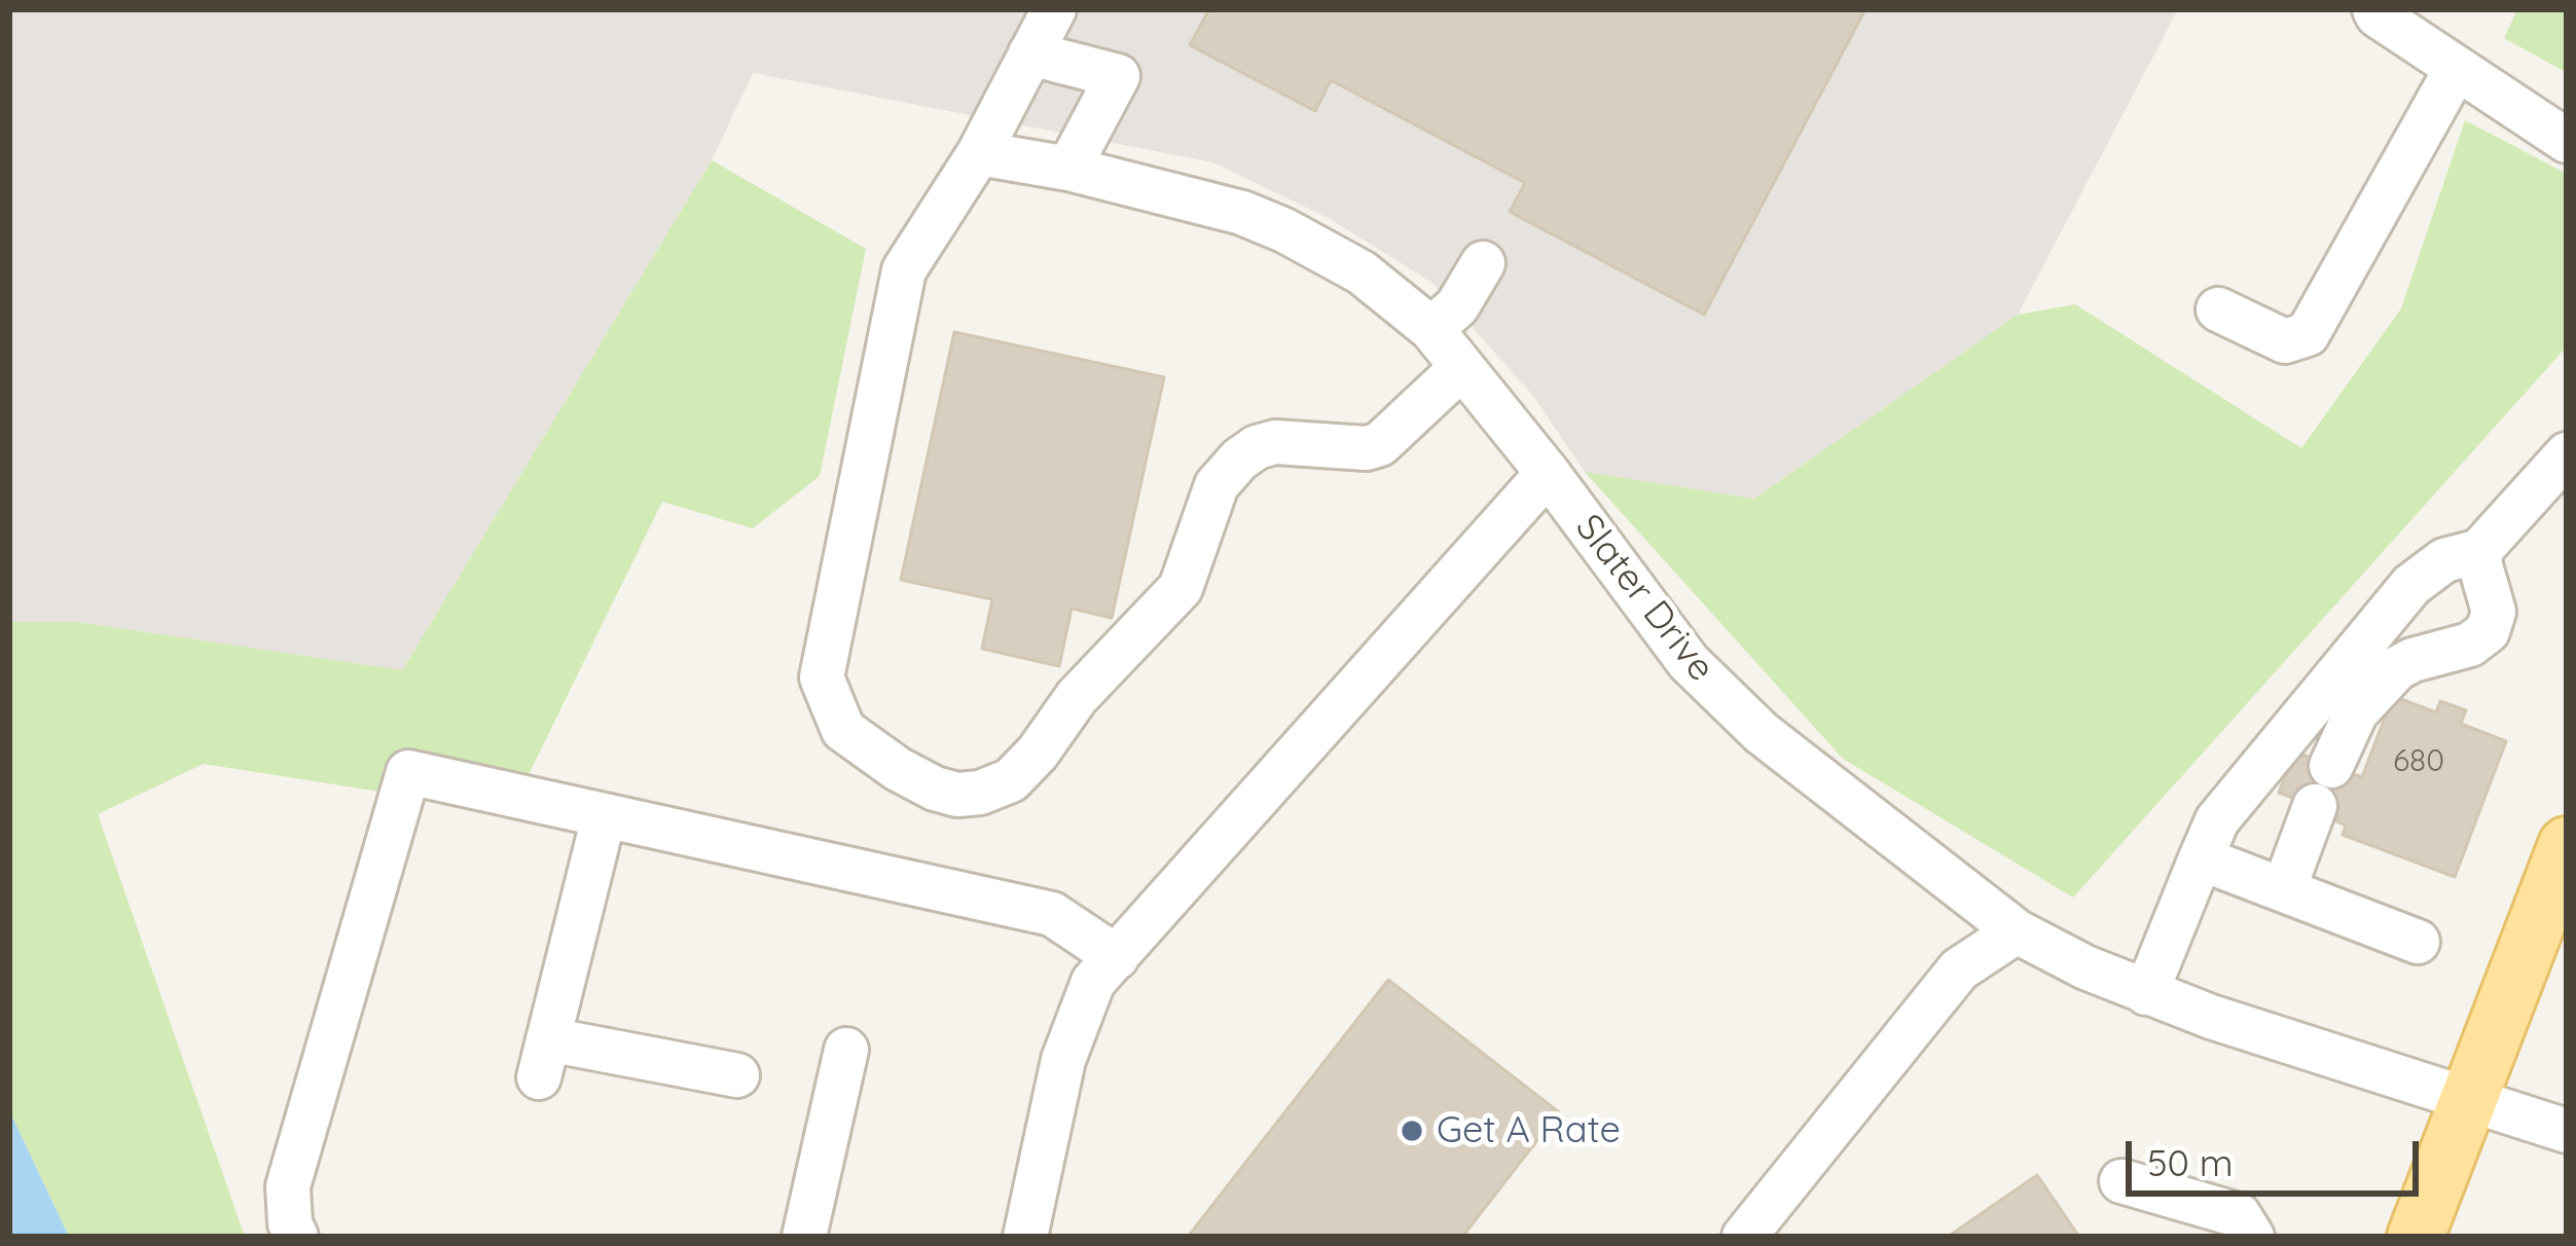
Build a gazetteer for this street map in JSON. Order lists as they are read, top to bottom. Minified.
{"streets":{"street":["Slater Drive"]},"places":["Get A Rate"],"house_numbers":["680"],"scale_bar":"50 m"}
